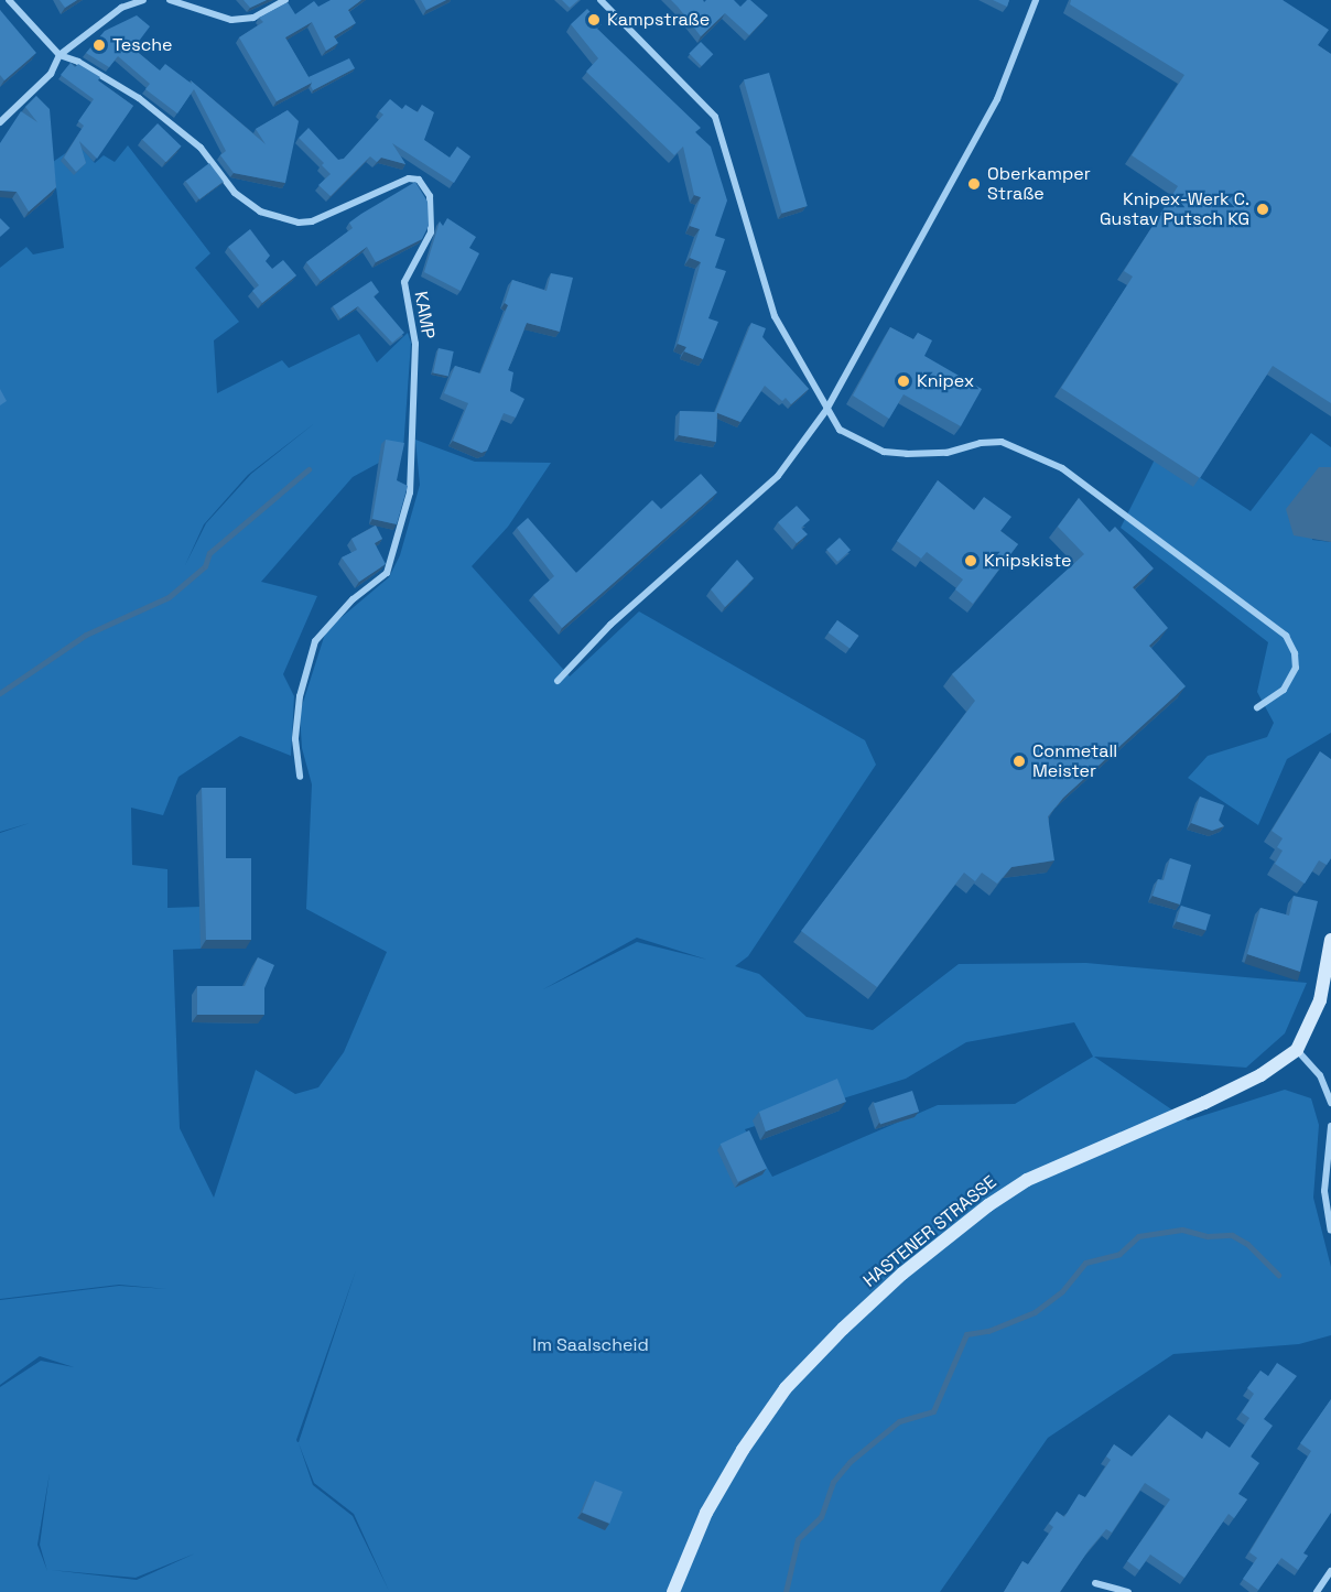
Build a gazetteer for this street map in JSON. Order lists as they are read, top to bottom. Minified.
{"streets":{"main road":["HASTENER STRASSE"],"street":["KAMP"]},"parks":["Im Saalscheid"],"places":["Kampstraße","Tesche","Oberkamper Straße","Knipex-Werk C. Gustav Putsch KG","Knipex","Knipskiste","Conmetall Meister"]}
